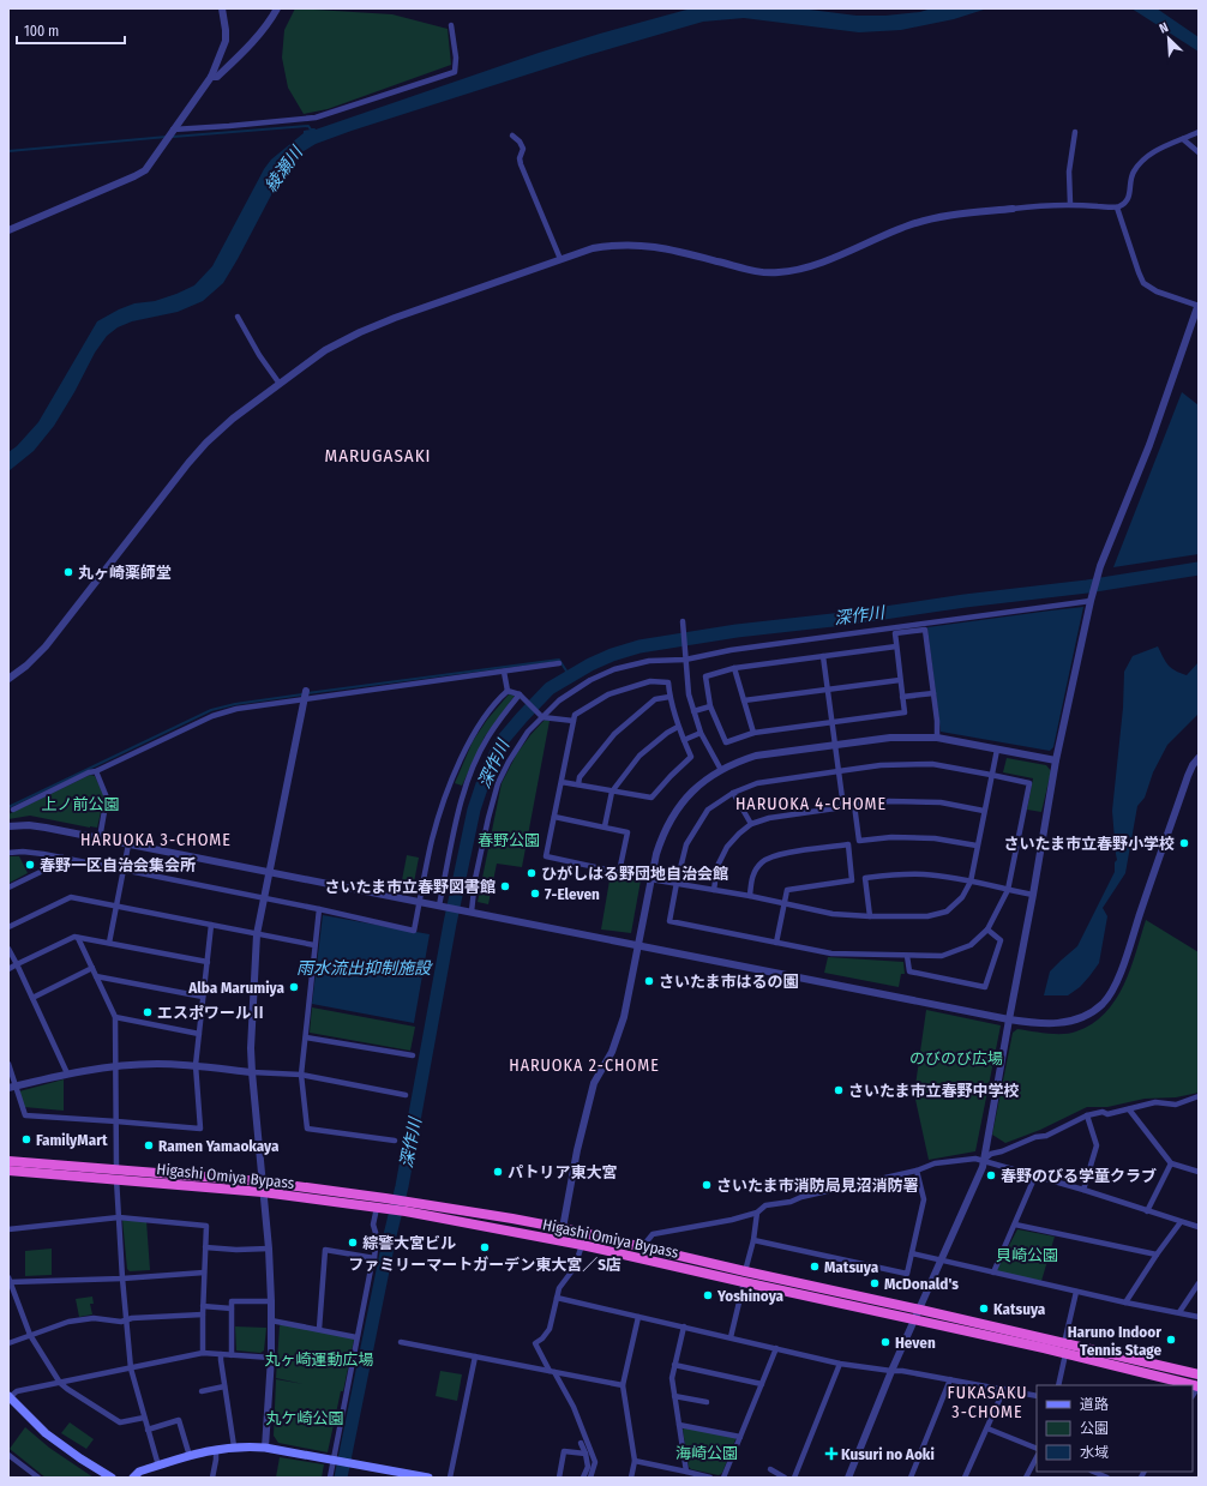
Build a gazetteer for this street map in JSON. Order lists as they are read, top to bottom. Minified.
{"streets":{"highway":["Higashi Omiya Bypass"]},"districts":["MARUGASAKI","HARUOKA 4-CHOME","HARUOKA 3-CHOME","HARUOKA 2-CHOME","FUKASAKU 3-CHOME"],"water":["綾瀬川","深作川","雨水流出抑制施設"],"parks":["上ノ前公園","春野公園","のびのび広場","貝崎公園","丸ヶ崎運動広場","丸ケ崎公園","海崎公園"],"places":{"other":["丸ヶ崎薬師堂","さいたま市立春野小学校","春野一区自治会集会所","ひがしはる野団地自治会館","さいたま市立春野図書館","7-Eleven","さいたま市はるの園","Alba Marumiya","エスポワールⅡ","さいたま市立春野中学校","FamilyMart","Ramen Yamaokaya","パトリア東大宮","春野のびる学童クラブ","さいたま市消防局見沼消防署","綜警大宮ビル","ファミリーマートガーデン東大宮／S店","Matsuya","McDonald's","Yoshinoya","Katsuya","Haruno Indoor Tennis Stage","Heven"],"health":["Kusuri no Aoki"]},"legend":["道路","公園","水域"],"scale_bar":"100 m","north":"top left"}
